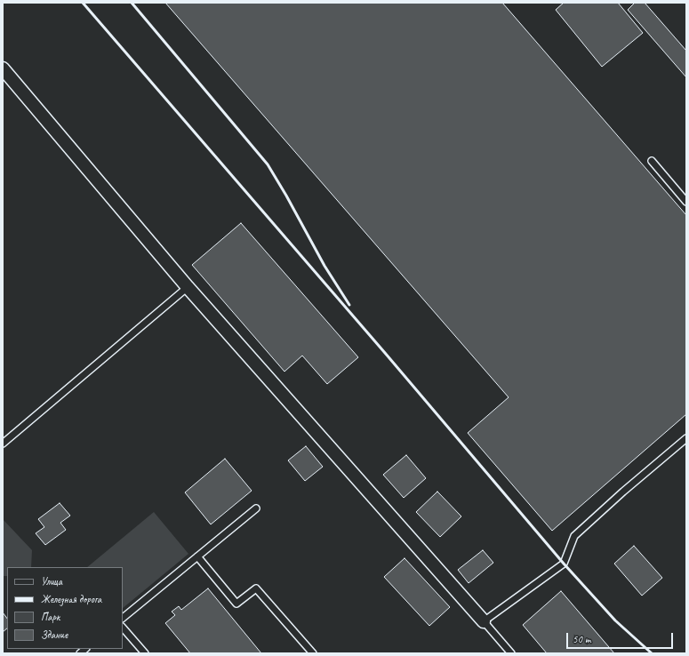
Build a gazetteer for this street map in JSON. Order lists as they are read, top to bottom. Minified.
{"legend":["Улица","Железная дорога","Парк","Здание"],"scale_bar":"50 m"}
